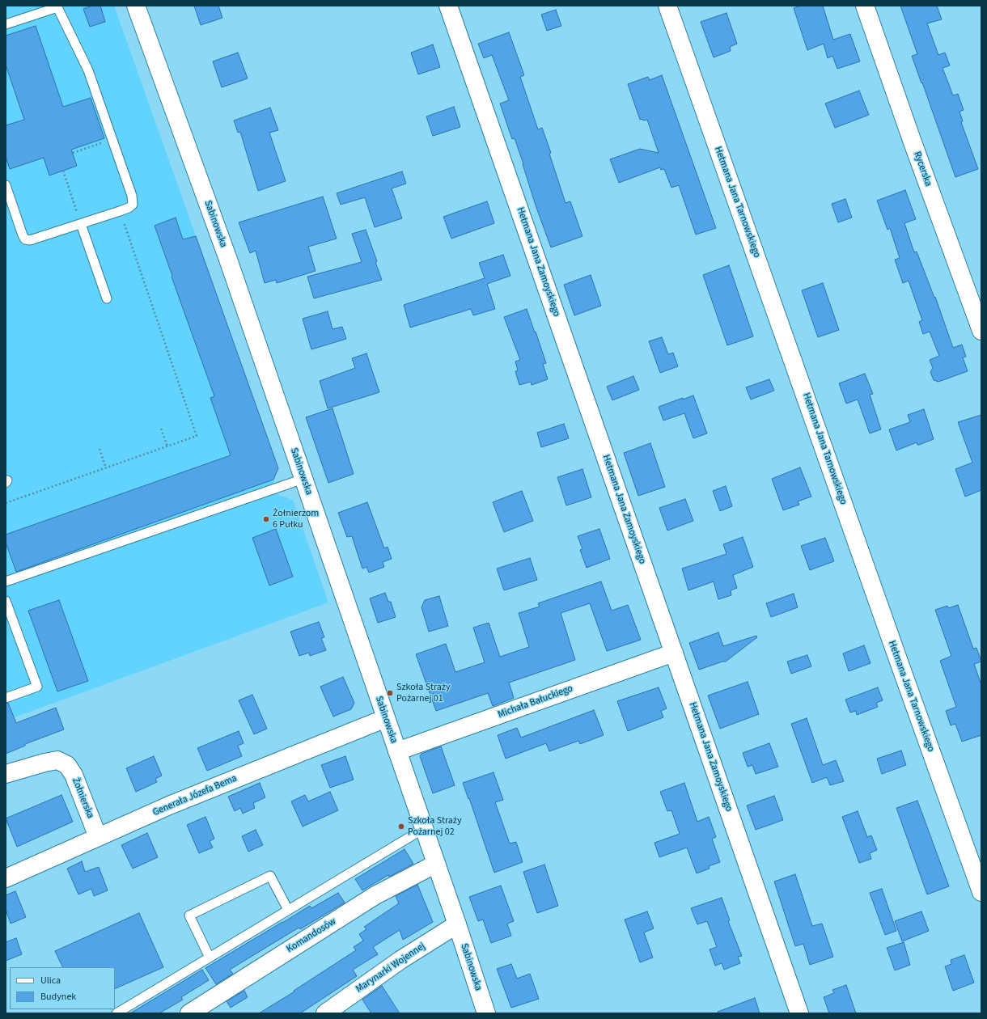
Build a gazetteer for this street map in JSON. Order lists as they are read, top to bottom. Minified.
{"streets":{"street":["Rycerska","Hetmana Jana Tarnowskiego","Sabinowska","Hetmana Jana Zamoyskiego","Michała Bałuckiego","Generała Józefa Bema","Żołnierska","Komandosów","Marynarki Wojennej"]},"crossings":[["Sabinowska","Michała Bałuckiego"],["Sabinowska","Generała Józefa Bema"],["Sabinowska","Komandosów"],["Sabinowska","Marynarki Wojennej"],["Hetmana Jana Zamoyskiego","Michała Bałuckiego"],["Generała Józefa Bema","Żołnierska"]],"places":["Żołnierzom 6 Pułku","Szkoła Straży Pożarnej 01","Szkoła Straży Pożarnej 02"],"legend":["Ulica","Budynek"]}
